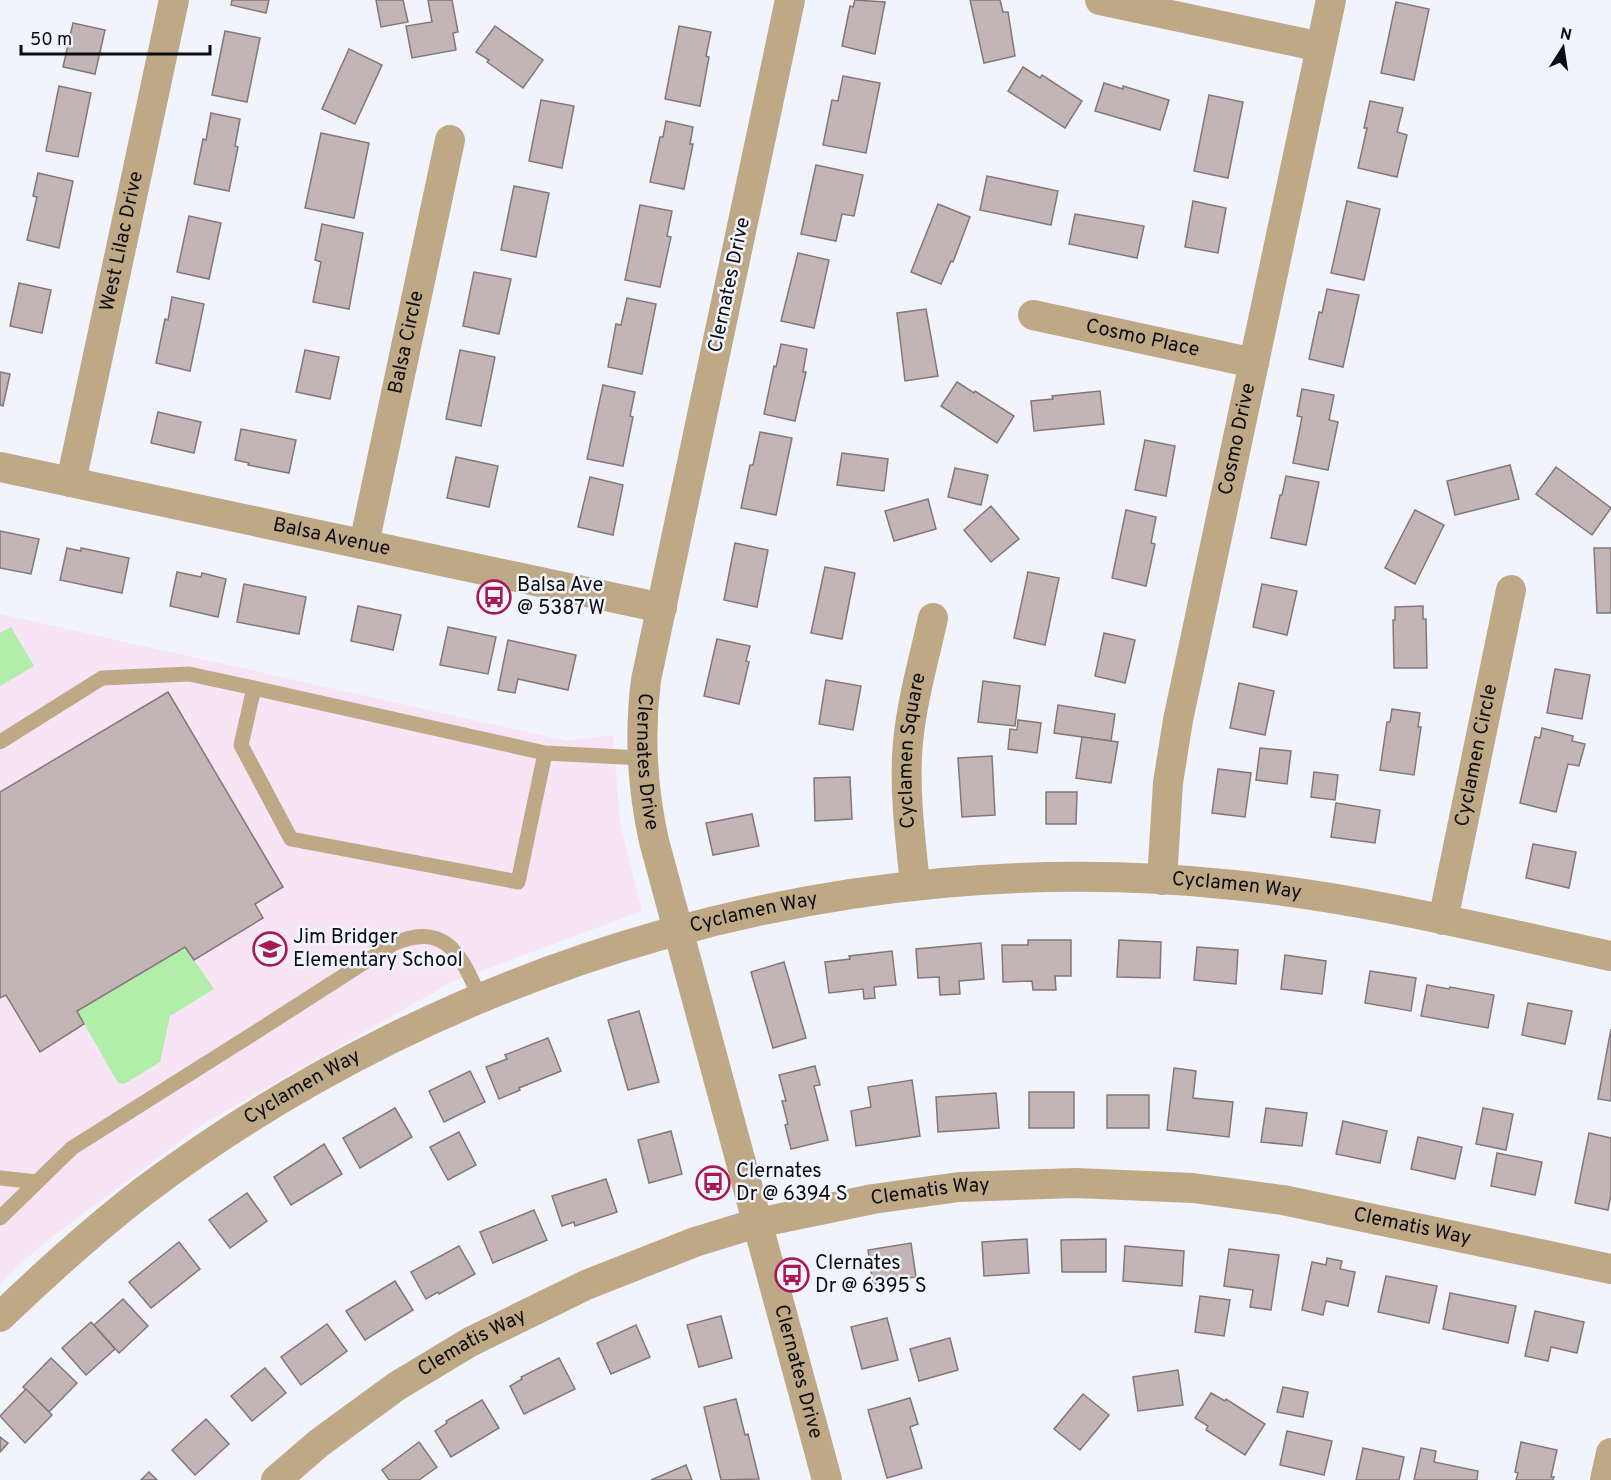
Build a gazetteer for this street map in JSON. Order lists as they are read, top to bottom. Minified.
{"streets":{"street":["West Lilac Drive","Clernates Drive","Cosmo Place","Balsa Circle","Cosmo Drive","Balsa Avenue","Cyclamen Square","Cyclamen Circle","Cyclamen Way","Clematis Way"]},"crossings":[["West Lilac Drive","Balsa Avenue"],["Clernates Drive","Balsa Avenue"],["Clernates Drive","Cyclamen Way"],["Clernates Drive","Clematis Way"],["Cosmo Place","Cosmo Drive"],["Balsa Circle","Balsa Avenue"],["Cosmo Drive","Cyclamen Way"],["Cyclamen Square","Cyclamen Way"],["Cyclamen Circle","Cyclamen Way"]],"places":{"bus stop":["Balsa Ave @ 5387 W","Clernates Dr @ 6394 S","Clernates Dr @ 6395 S"],"school or university":["Jim Bridger Elementary School"]},"scale_bar":"50 m","north":"top"}
